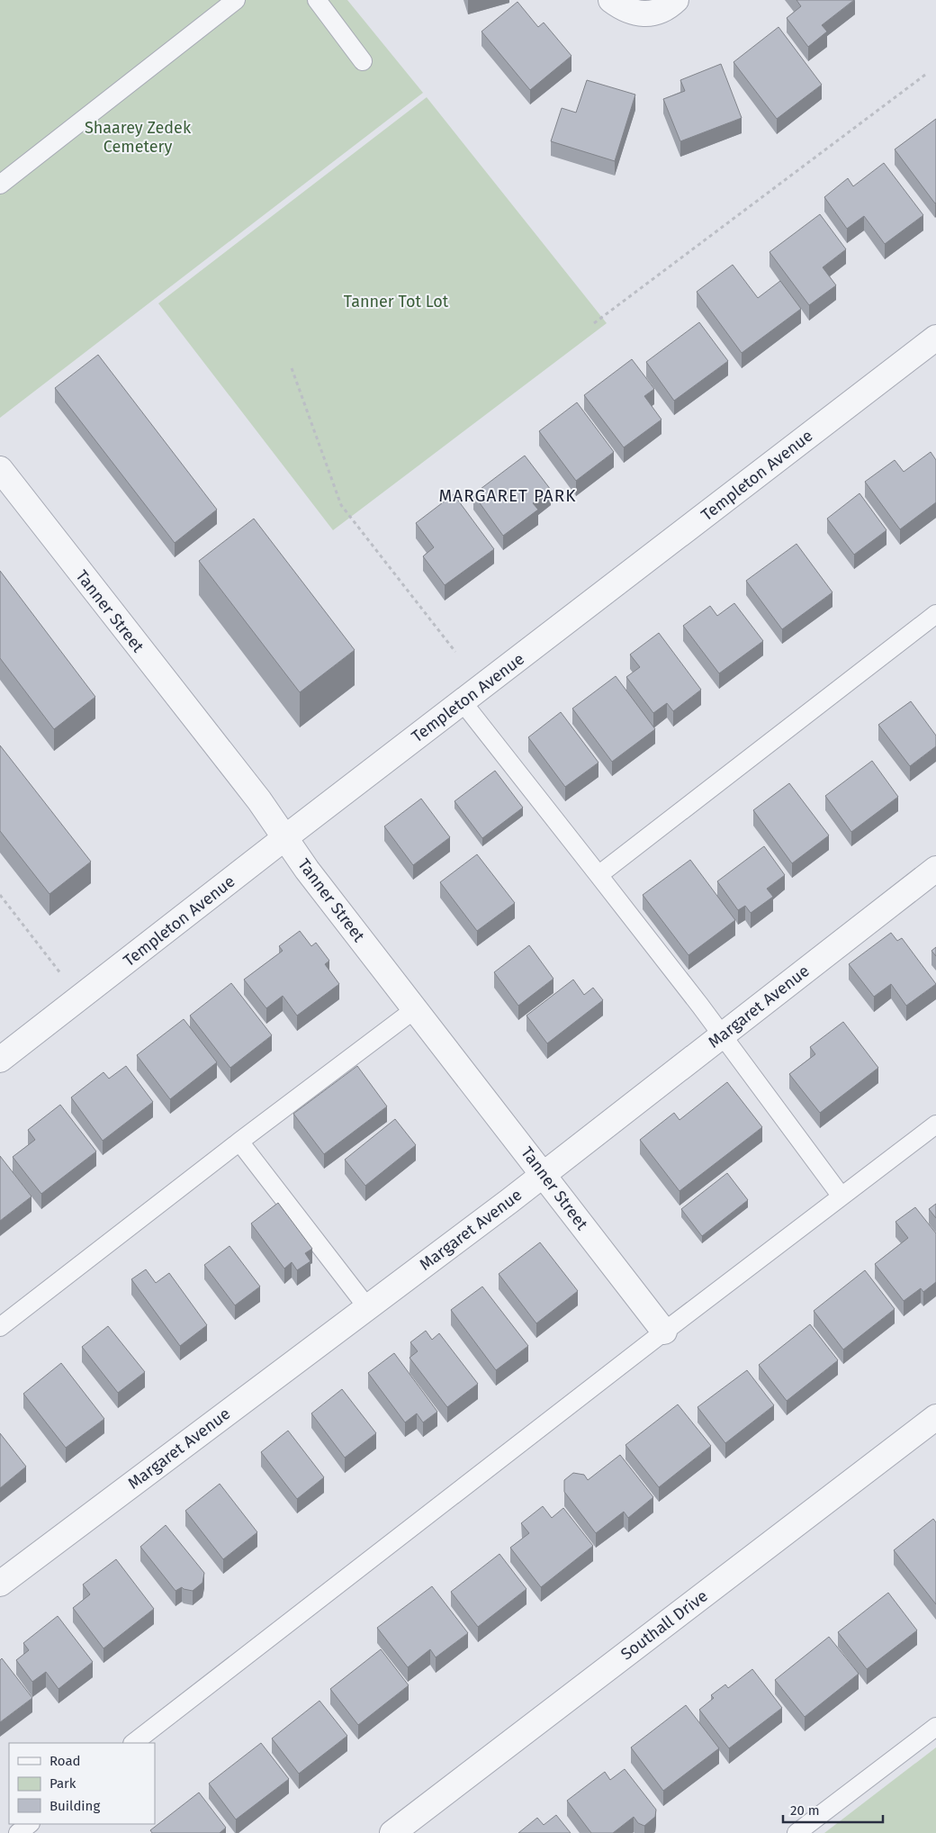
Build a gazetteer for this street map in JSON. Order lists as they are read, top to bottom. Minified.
{"streets":{"street":["Templeton Avenue","Tanner Street","Margaret Avenue","Southall Drive"]},"crossings":[["Templeton Avenue","Tanner Street"],["Tanner Street","Margaret Avenue"]],"districts":["MARGARET PARK"],"parks":["Shaarey Zedek Cemetery","Tanner Tot Lot"],"legend":["Road","Park","Building"],"scale_bar":"20 m"}
